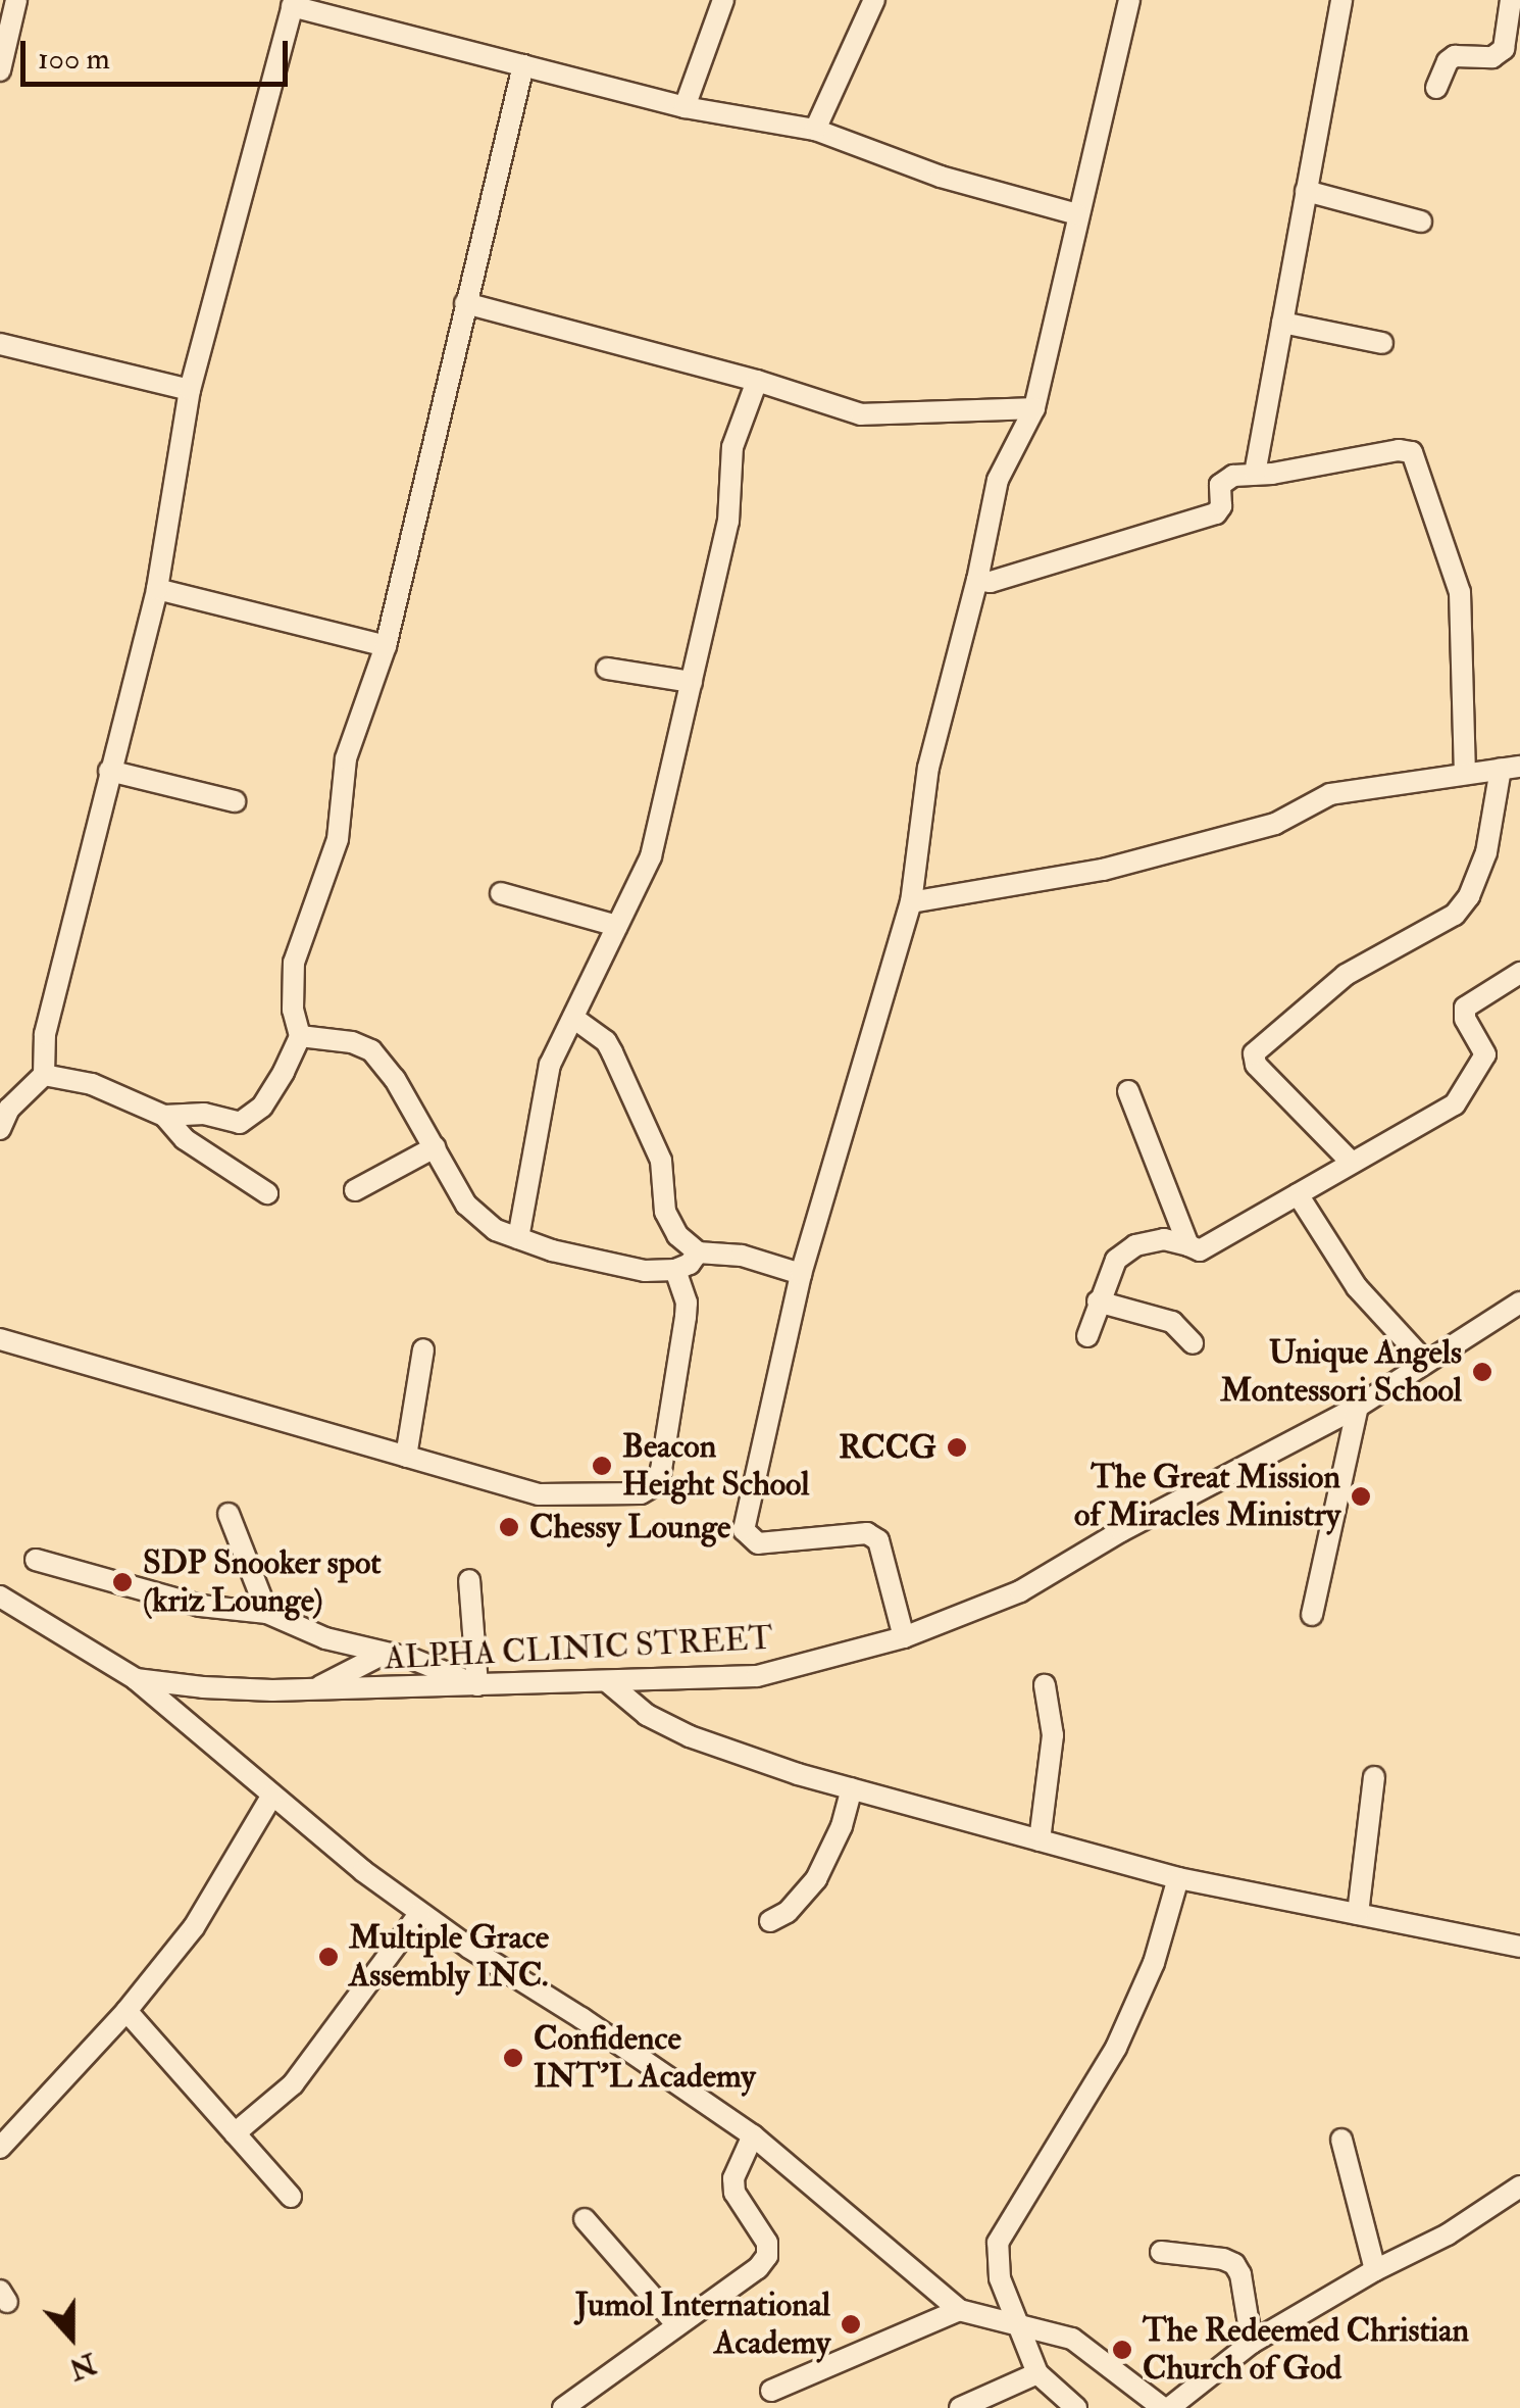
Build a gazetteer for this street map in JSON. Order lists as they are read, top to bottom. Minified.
{"streets":{"street":["ALPHA CLINIC STREET"]},"places":["Unique Angels Montessori School","RCCG","Beacon Height School","The Great Mission of Miracles Ministry","Chessy Lounge","SDP Snooker spot (kriz Lounge)","Multiple Grace Assembly INC.","Confidence INT'L Academy","Jumol International Academy","The Redeemed Christian Church of God"],"scale_bar":"100 m","north":"bottom"}
